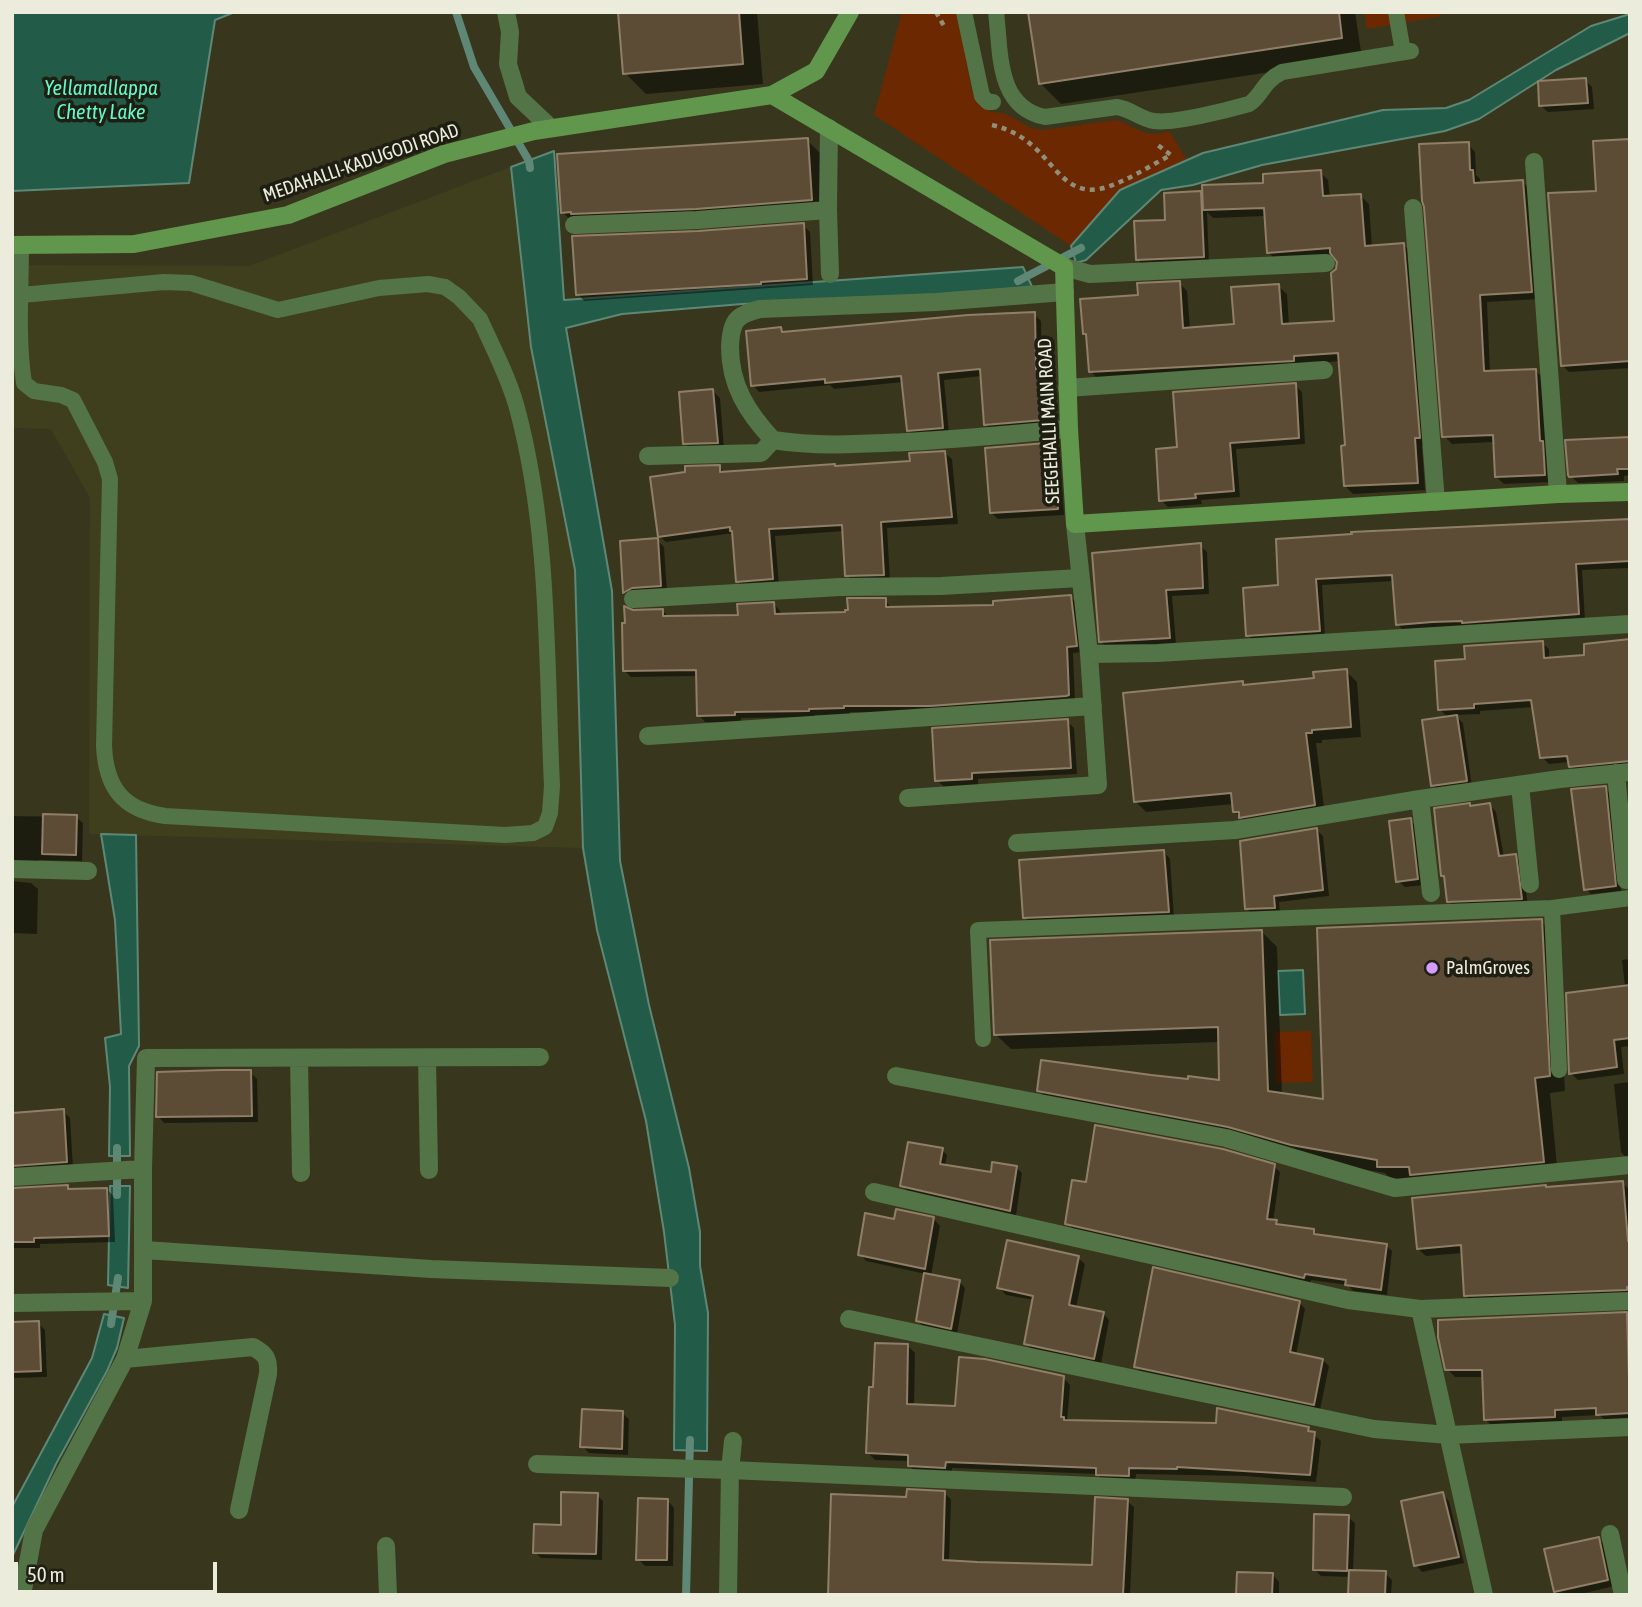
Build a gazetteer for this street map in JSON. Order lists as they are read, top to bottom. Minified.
{"streets":{"street":["MEDAHALLI-KADUGODI ROAD","SEEGEHALLI MAIN ROAD"]},"water":["Yellamallappa Chetty Lake"],"places":["PalmGroves"],"scale_bar":"50 m"}
